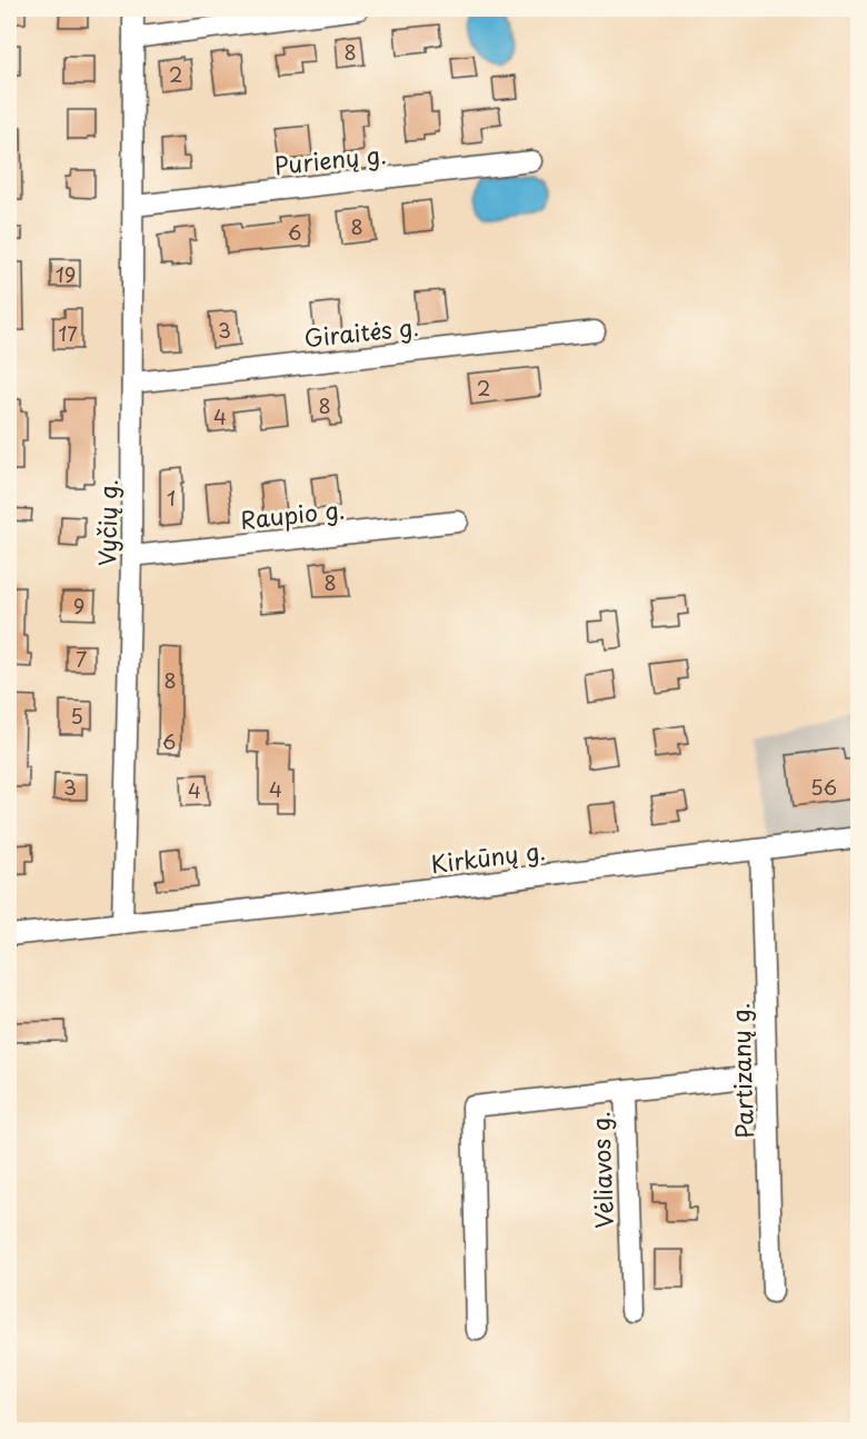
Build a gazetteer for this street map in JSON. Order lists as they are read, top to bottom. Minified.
{"streets":{"street":["Purienų g.","Giraitės g.","Raupio g.","Vyčių g.","Kirkūnų g.","Partizanų g.","Vėliavos g."]},"crossings":[["Purienų g.","Vyčių g."],["Giraitės g.","Vyčių g."],["Raupio g.","Vyčių g."],["Vyčių g.","Kirkūnų g."],["Kirkūnų g.","Partizanų g."],["Partizanų g.","Vėliavos g."]],"house_numbers":["8","2","8","6","19","3","17","2","8","4","1","8","9","7","8","5","6","3","56","4","4"]}
